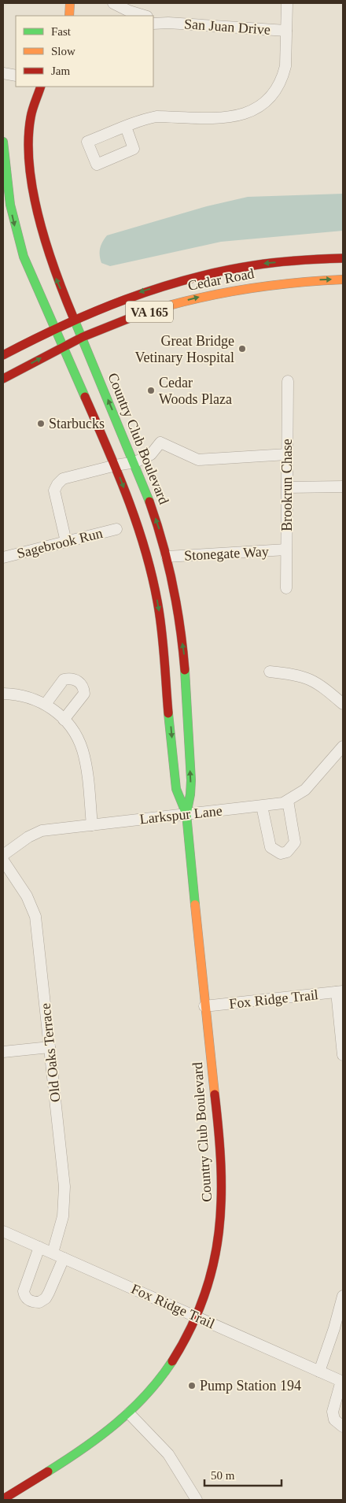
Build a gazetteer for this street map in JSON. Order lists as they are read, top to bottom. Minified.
{"streets":{"street":["San Juan Drive","Cedar Road","VA 165","Country Club Boulevard","Brookrun Chase","Sagebrook Run","Stonegate Way","Larkspur Lane","Fox Ridge Trail","Old Oaks Terrace"]},"crossings":[["Cedar Road","Country Club Boulevard"],["Country Club Boulevard","Stonegate Way"],["Country Club Boulevard","Larkspur Lane"],["Country Club Boulevard","Fox Ridge Trail"],["Brookrun Chase","Stonegate Way"],["Fox Ridge Trail","Old Oaks Terrace"]],"places":["Great Bridge Vetinary Hospital","Cedar Woods Plaza","Starbucks","Pump Station 194"],"legend":["Fast","Slow","Jam"],"scale_bar":"50 m"}
